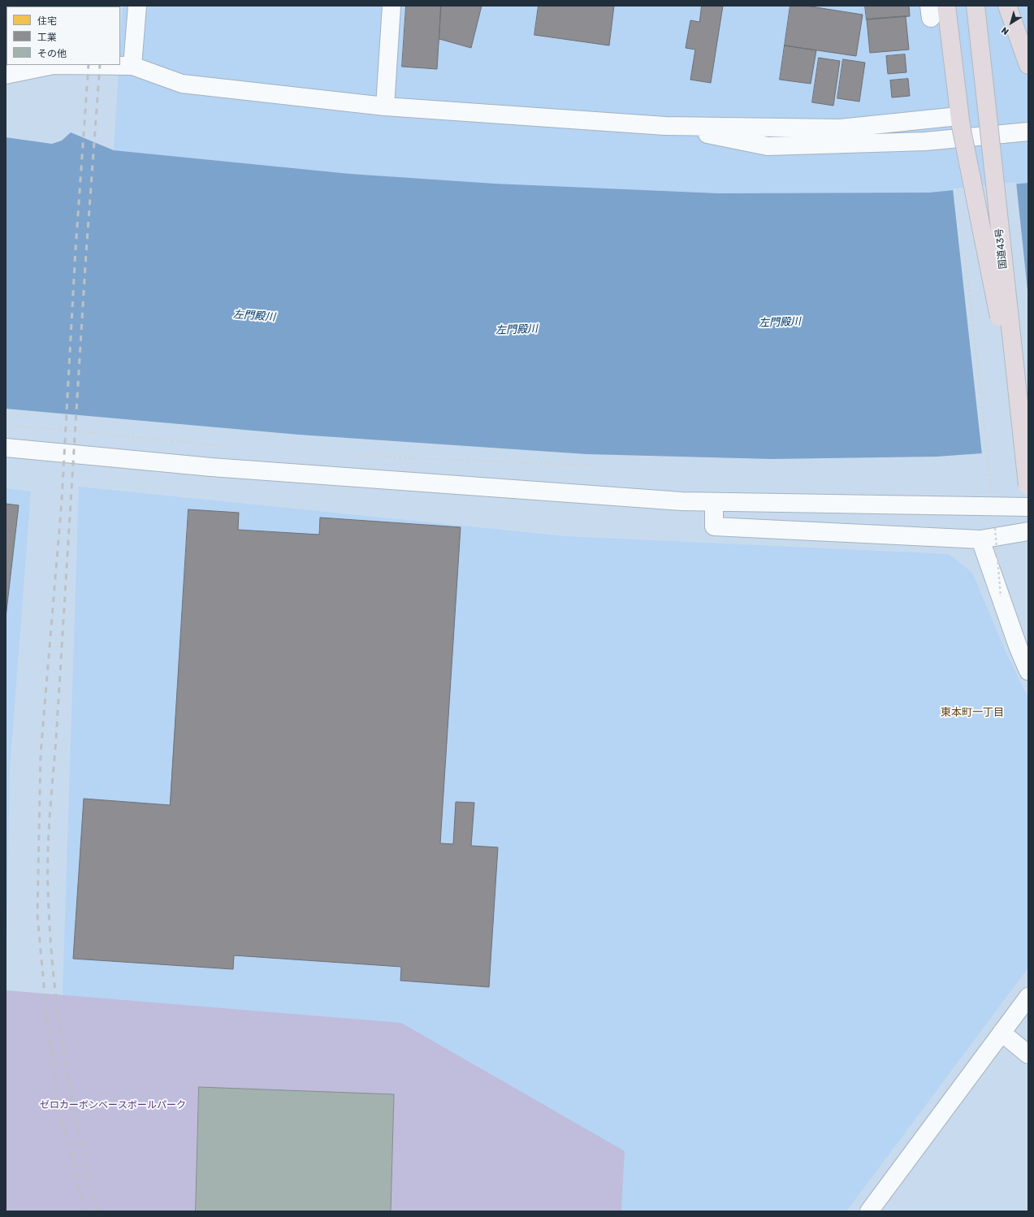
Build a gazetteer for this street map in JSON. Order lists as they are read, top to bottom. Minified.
{"streets":{"highway":["国道43号"]},"districts":["東本町一丁目"],"water":["左門殿川"],"parks":["ゼロカーボンベースボールパーク"],"legend":["住宅","工業","その他"],"north":"bottom left"}
